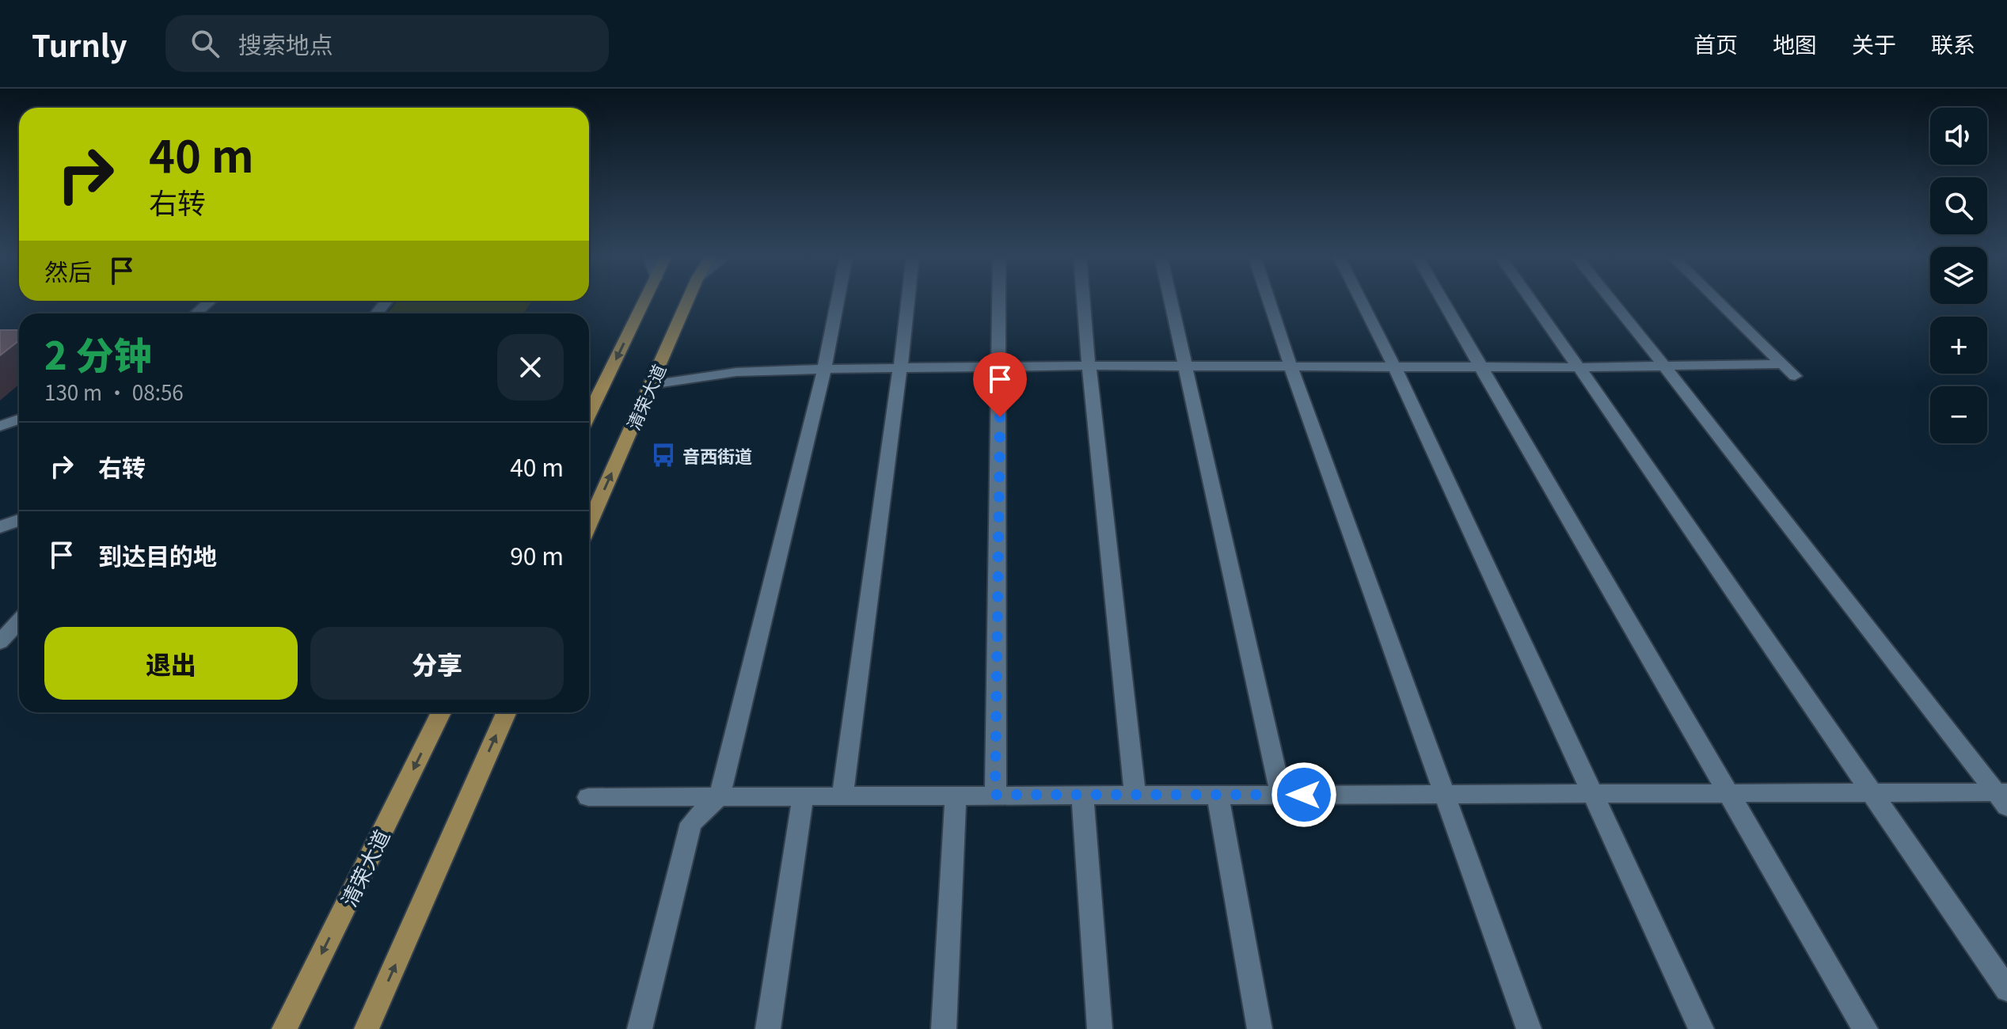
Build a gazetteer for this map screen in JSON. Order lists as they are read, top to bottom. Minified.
{"streets":{"main road":["清荣大道"]},"places":{"bus stop":["音西街道"]},"page":{"header":"Turnly","search":"搜索地点","nav":["首页","地图","关于","联系"],"map_buttons":["+","−"],"turn":["40 m","右转"],"then":"然后","heading":["2 分钟","130 m · 08:56"],"list":[{"name":"右转","value":"40 m"},{"name":"到达目的地","value":"90 m"}],"buttons":["退出","分享"]}}
